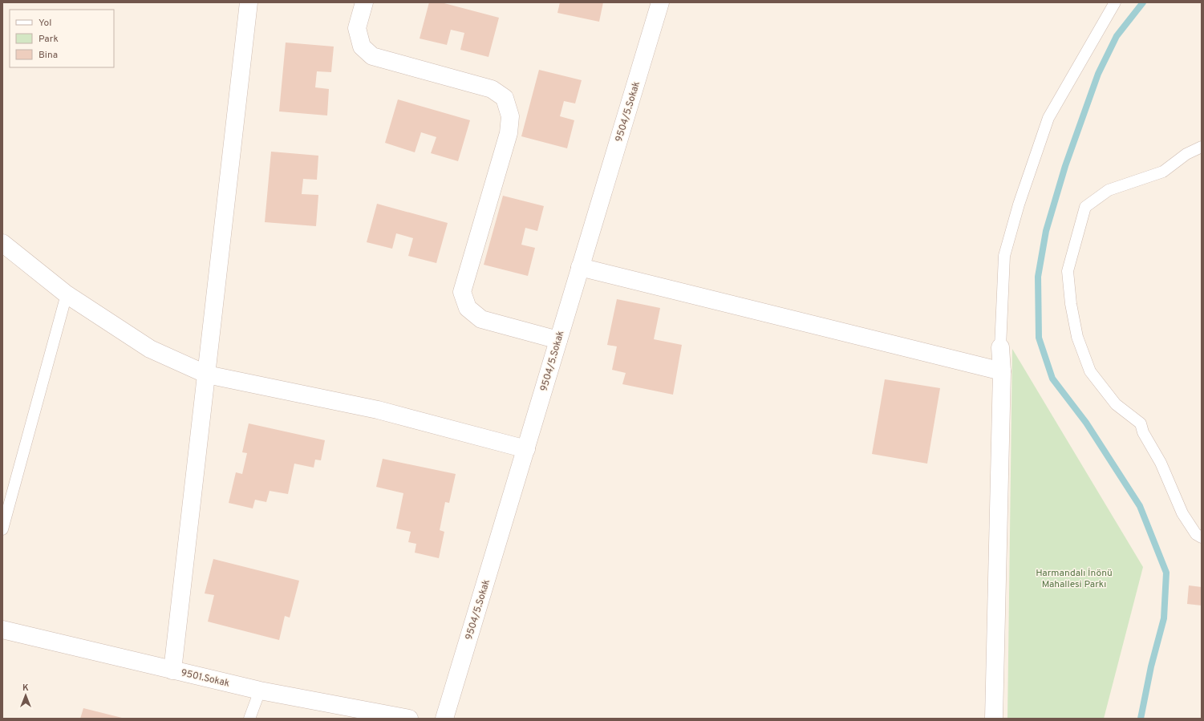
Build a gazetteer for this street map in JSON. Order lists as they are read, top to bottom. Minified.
{"streets":{"street":["9504/5.Sokak","9501.Sokak"]},"parks":["Harmandalı İnönü Mahallesi Parkı"],"legend":["Yol","Park","Bina"],"north":"top"}
